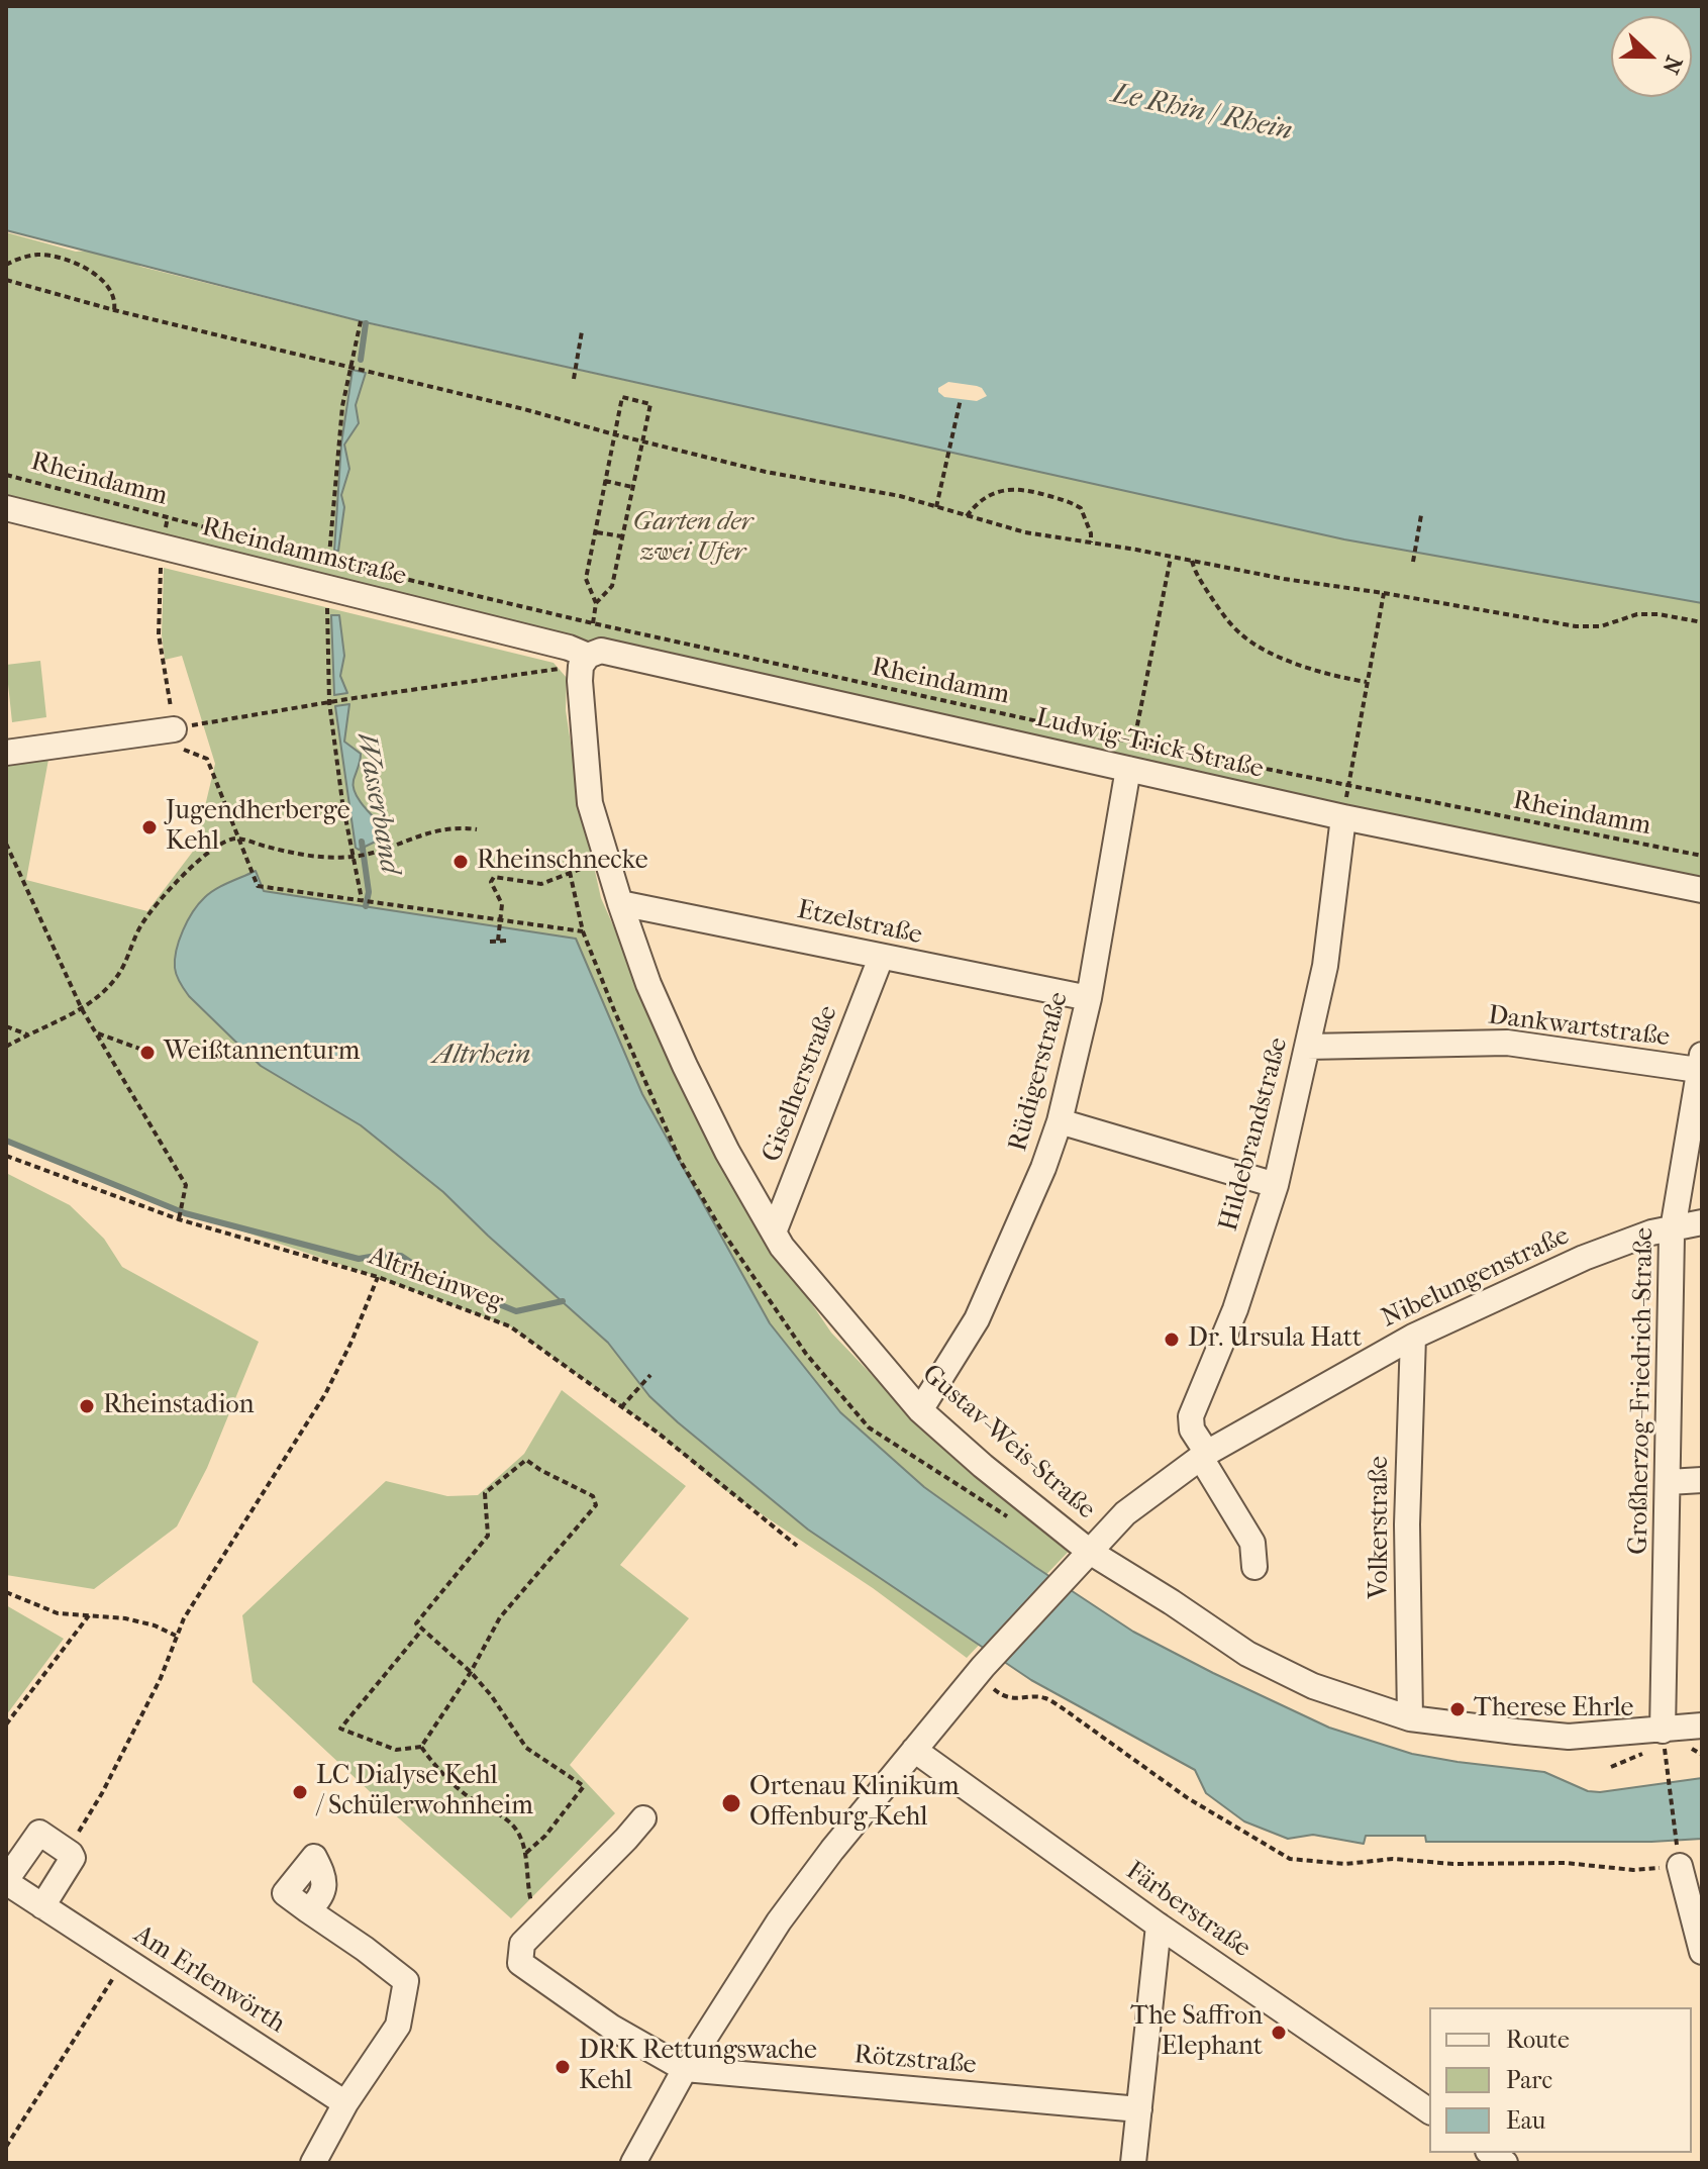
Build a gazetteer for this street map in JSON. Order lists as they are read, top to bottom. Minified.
{"streets":{"street":["Rheindammstraße","Ludwig-Trick-Straße","Etzelstraße","Dankwartstraße","Rüdigerstraße","Giselherstraße","Hildebrandstraße","Nibelungenstraße","Großherzog-Friedrich-Straße","Gustav-Weis-Straße","Volkerstraße","Färberstraße","Am Erlenwörth","Rötzstraße"],"path":["Rheindamm","Altrheinweg"]},"crossings":[["Rheindammstraße","Ludwig-Trick-Straße"],["Rheindammstraße","Gustav-Weis-Straße"],["Ludwig-Trick-Straße","Rüdigerstraße"],["Ludwig-Trick-Straße","Hildebrandstraße"],["Ludwig-Trick-Straße","Gustav-Weis-Straße"],["Etzelstraße","Rüdigerstraße"],["Etzelstraße","Giselherstraße"],["Etzelstraße","Gustav-Weis-Straße"],["Dankwartstraße","Hildebrandstraße"],["Dankwartstraße","Großherzog-Friedrich-Straße"],["Rüdigerstraße","Gustav-Weis-Straße"],["Giselherstraße","Gustav-Weis-Straße"],["Hildebrandstraße","Nibelungenstraße"],["Nibelungenstraße","Großherzog-Friedrich-Straße"],["Nibelungenstraße","Gustav-Weis-Straße"],["Nibelungenstraße","Volkerstraße"],["Nibelungenstraße","Färberstraße"],["Nibelungenstraße","Rötzstraße"],["Großherzog-Friedrich-Straße","Gustav-Weis-Straße"],["Gustav-Weis-Straße","Volkerstraße"]],"water":["Le Rhin / Rhein","Wasserband","Altrhein"],"parks":["Garten der zwei Ufer"],"places":["Jugendherberge Kehl","Rheinschnecke","Weißtannenturm","Dr. Ursula Hatt","Rheinstadion","Therese Ehrle","LC Dialyse Kehl / Schülerwohnheim","Ortenau Klinikum Offenburg-Kehl","The Saffron Elephant","DRK Rettungswache Kehl"],"legend":["Route","Parc","Eau"],"north":"right"}
